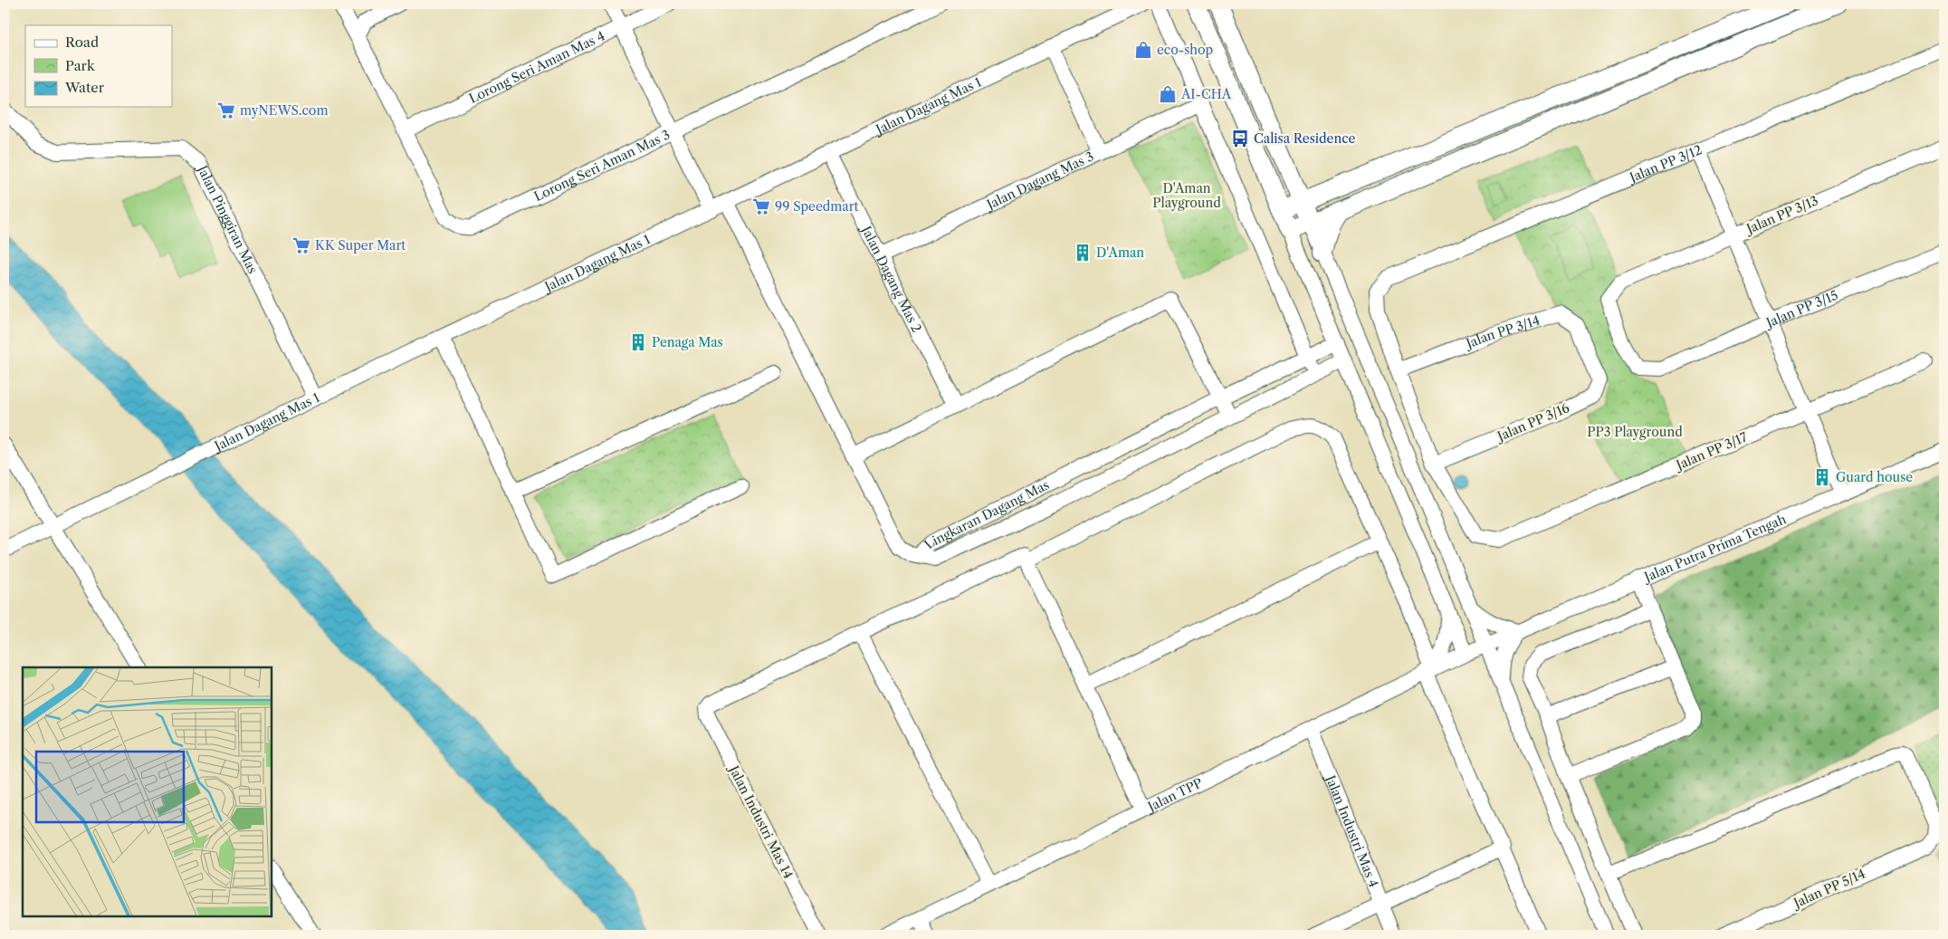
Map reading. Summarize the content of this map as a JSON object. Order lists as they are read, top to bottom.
{
  "streets": {
    "street": [
      "Lorong Seri Aman Mas 4",
      "Jalan Dagang Mas 1",
      "Jalan PP 3/12",
      "Lorong Seri Aman Mas 3",
      "Jalan Dagang Mas 3",
      "Jalan PP 3/13",
      "Jalan Pinggiran Mas",
      "Jalan Dagang Mas 2",
      "Jalan PP 3/15",
      "Jalan PP 3/14",
      "Jalan PP 3/16",
      "Jalan PP 3/17",
      "Lingkaran Dagang Mas",
      "Jalan Putra Prima Tengah",
      "Jalan TPP",
      "Jalan Industri Mas 14",
      "Jalan Industri Mas 4",
      "Jalan PP 5/14"
    ]
  },
  "crossings": [
    ["Lorong Seri Aman Mas 4", "Lorong Seri Aman Mas 3"],
    ["Jalan Dagang Mas 1", "Jalan Pinggiran Mas"],
    ["Jalan Dagang Mas 1", "Jalan Dagang Mas 2"],
    ["Jalan PP 3/12", "Jalan PP 3/14"],
    ["Jalan Dagang Mas 3", "Jalan Dagang Mas 2"],
    ["Jalan PP 3/13", "Jalan PP 3/15"],
    ["Jalan PP 3/14", "Jalan PP 3/16"],
    ["Jalan PP 3/16", "Jalan PP 3/17"],
    ["Jalan Putra Prima Tengah", "Jalan TPP"],
    ["Jalan TPP", "Jalan Industri Mas 4"]
  ],
  "parks": ["D'Aman Playground", "PP3 Playground"],
  "places": {
    "shop": ["eco-shop", "AI-CHA"],
    "supermarket": ["myNEWS.com", "99 Speedmart", "KK Super Mart"],
    "bus stop": ["Calisa Residence"],
    "building": ["D'Aman", "Penaga Mas", "Guard house"]
  },
  "legend": ["Road", "Park", "Water"]
}
